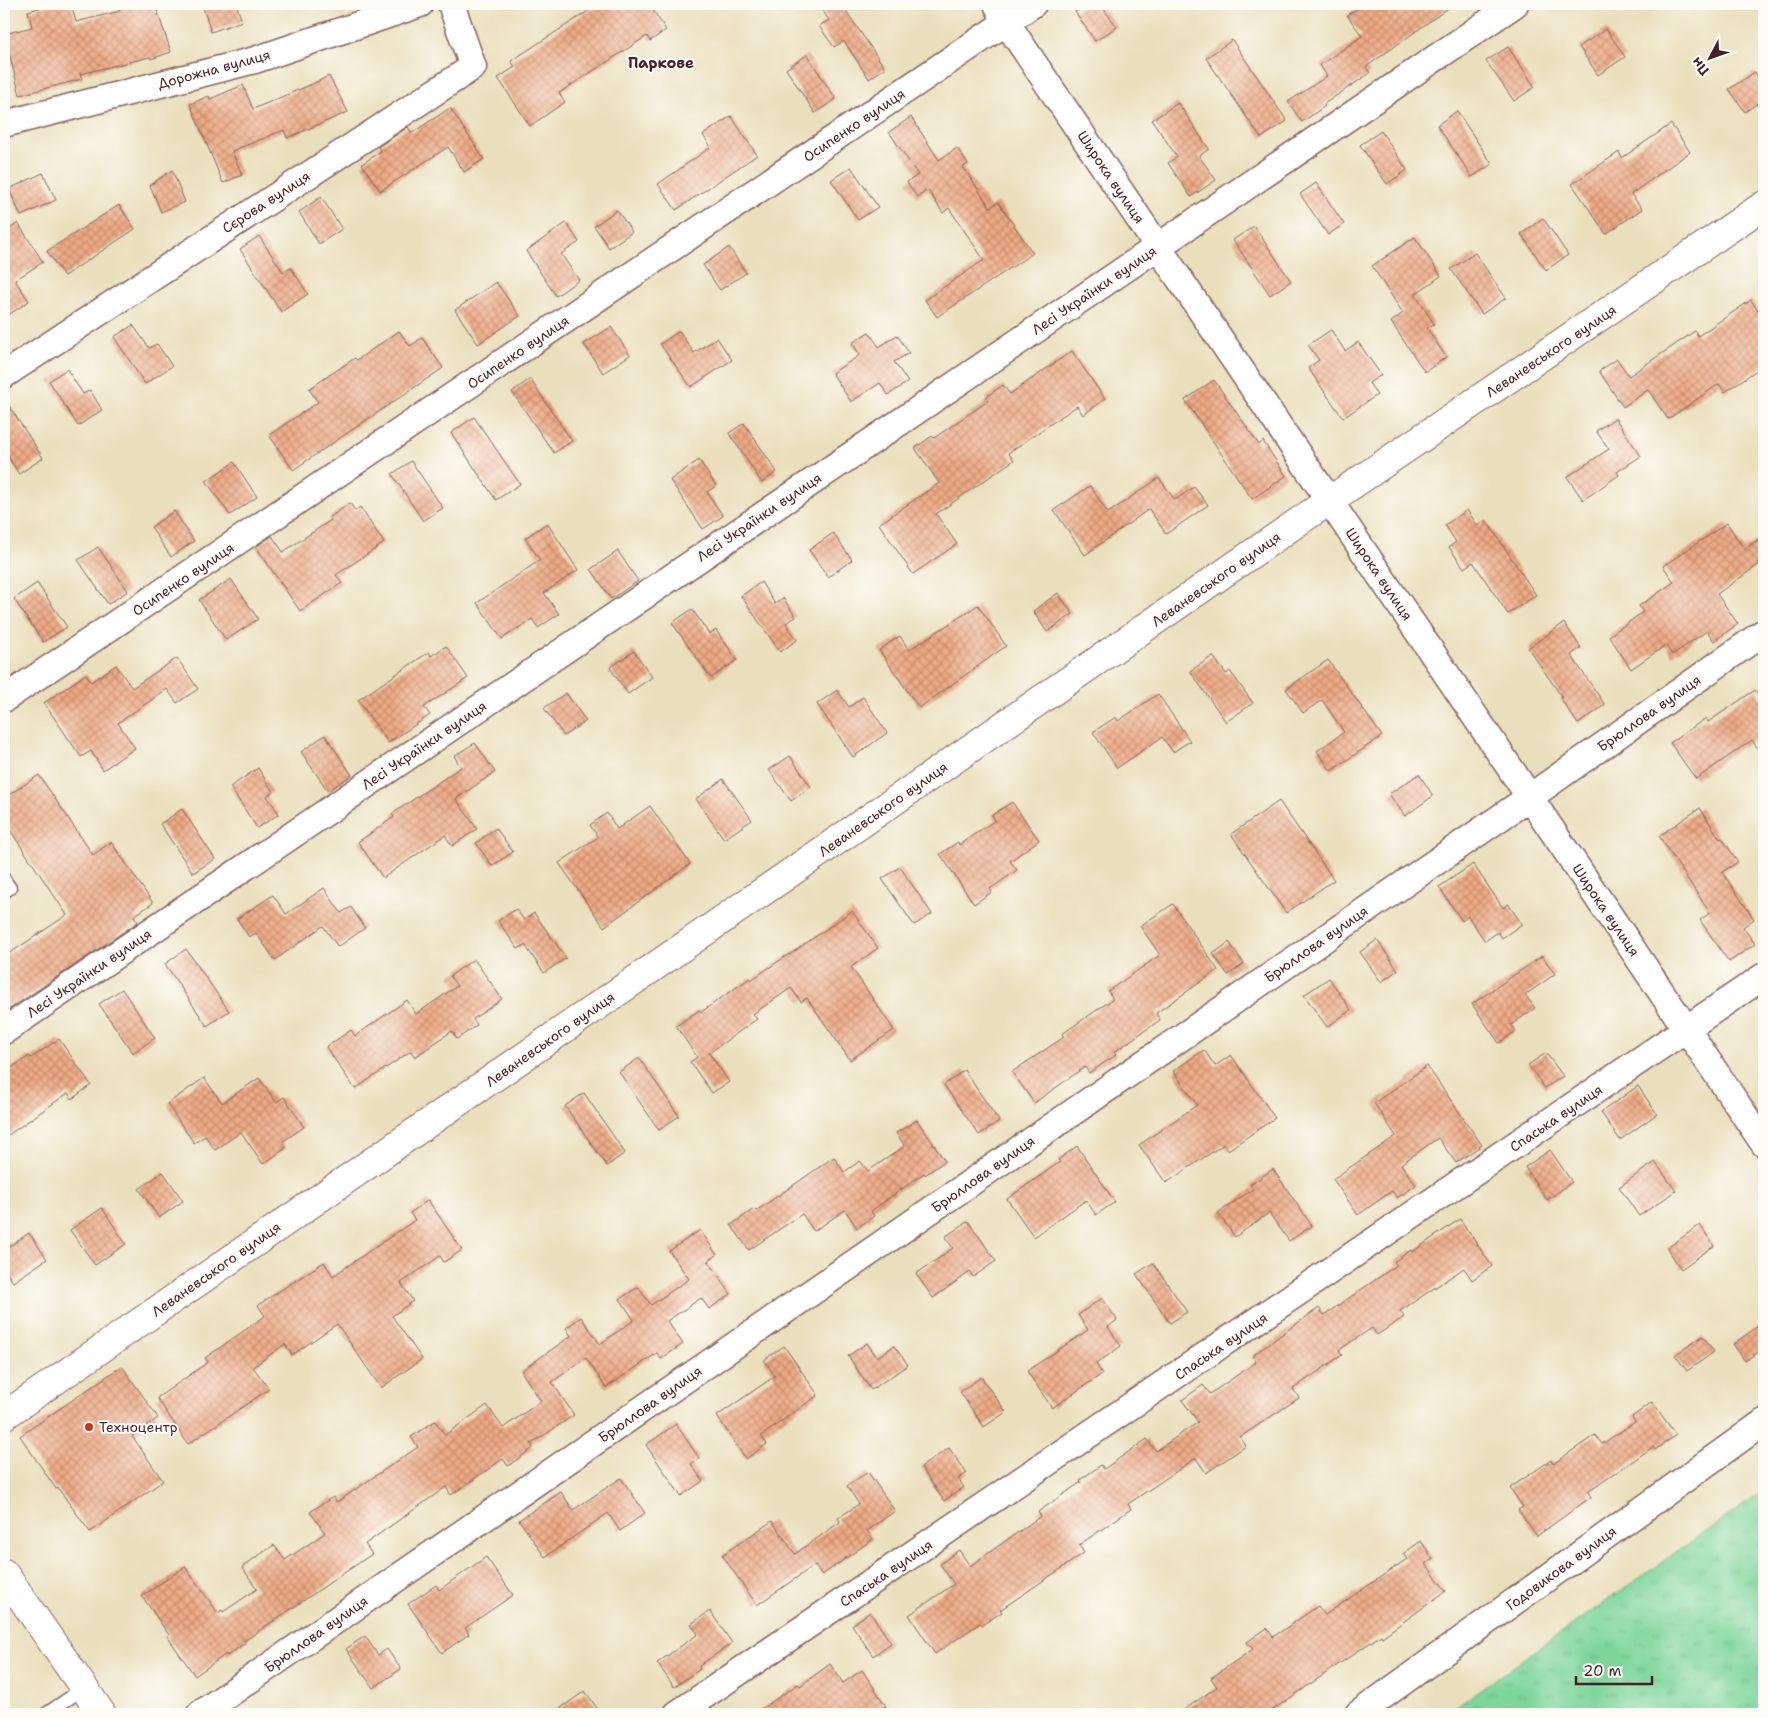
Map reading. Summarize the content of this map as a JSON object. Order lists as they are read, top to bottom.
{
  "streets": {
    "street": [
      "Дорожна вулиця",
      "Осипенко вулиця",
      "Широка вулиця",
      "Сєрова вулиця",
      "Лесі Українки вулиця",
      "Леваневського вулиця",
      "Брюллова вулиця",
      "Спаська вулиця",
      "Годовикова вулиця"
    ]
  },
  "crossings": [
    ["Осипенко вулиця", "Широка вулиця"],
    ["Широка вулиця", "Лесі Українки вулиця"],
    ["Широка вулиця", "Леваневського вулиця"],
    ["Широка вулиця", "Брюллова вулиця"],
    ["Широка вулиця", "Спаська вулиця"]
  ],
  "districts": ["Паркове"],
  "places": ["Техноцентр"],
  "scale_bar": "20 m",
  "north": "bottom left"
}
